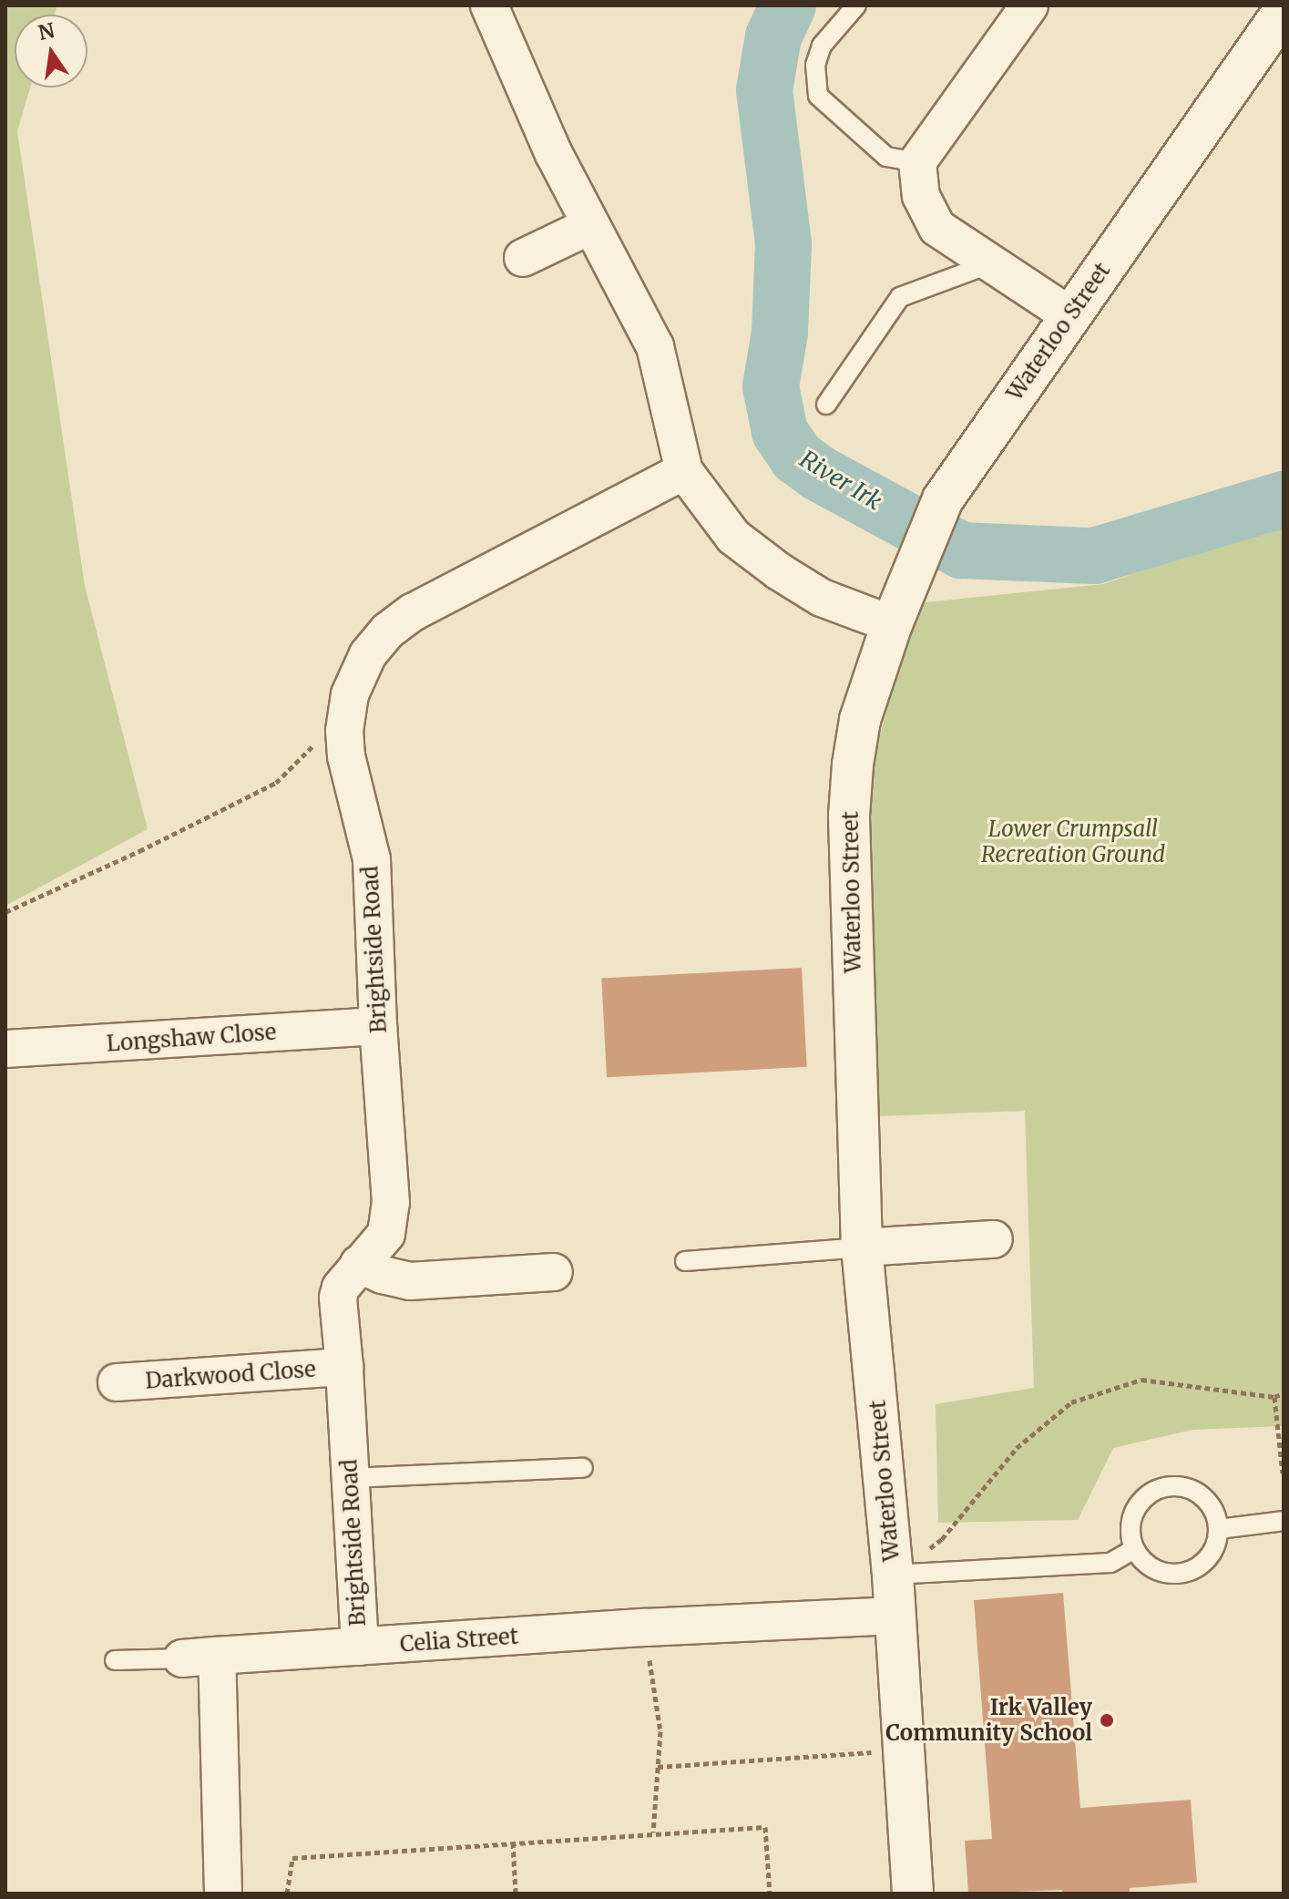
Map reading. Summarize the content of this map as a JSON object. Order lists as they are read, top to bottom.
{
  "streets": {
    "street": [
      "Waterloo Street",
      "Brightside Road",
      "Longshaw Close",
      "Darkwood Close",
      "Celia Street"
    ]
  },
  "crossings": [
    ["Waterloo Street", "Celia Street"],
    ["Brightside Road", "Longshaw Close"],
    ["Brightside Road", "Darkwood Close"],
    ["Brightside Road", "Celia Street"]
  ],
  "water": ["River Irk"],
  "parks": ["Lower Crumpsall Recreation Ground"],
  "places": ["Irk Valley Community School"],
  "north": "top"
}
